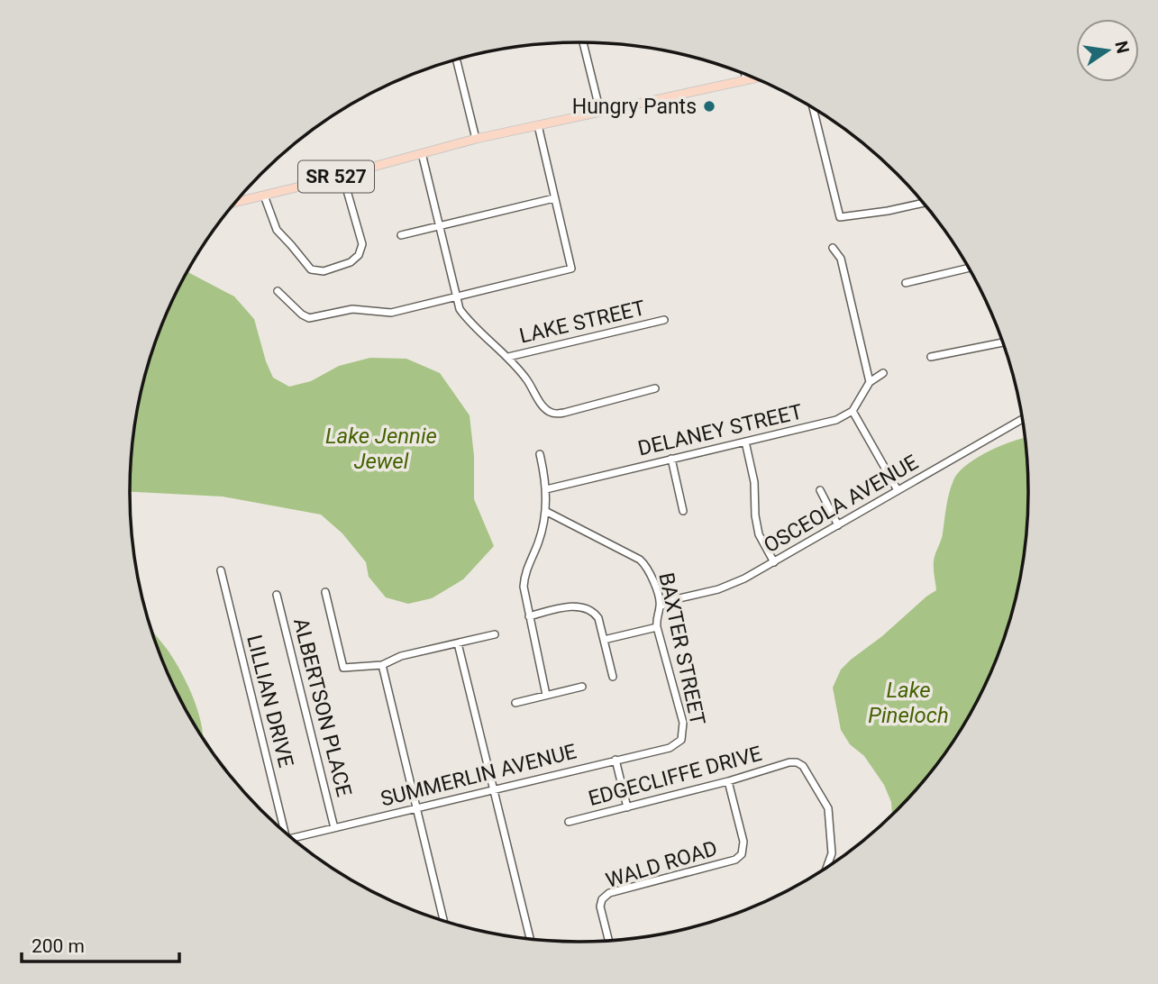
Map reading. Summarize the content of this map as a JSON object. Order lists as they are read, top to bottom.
{
  "streets": {
    "main road": ["SR 527"],
    "street": [
      "LAKE STREET",
      "DELANEY STREET",
      "OSCEOLA AVENUE",
      "BAXTER STREET",
      "LILLIAN DRIVE",
      "ALBERTSON PLACE",
      "SUMMERLIN AVENUE",
      "EDGECLIFFE DRIVE",
      "WALD ROAD"
    ]
  },
  "crossings": [
    ["OSCEOLA AVENUE", "BAXTER STREET"],
    ["BAXTER STREET", "SUMMERLIN AVENUE"],
    ["ALBERTSON PLACE", "SUMMERLIN AVENUE"],
    ["EDGECLIFFE DRIVE", "WALD ROAD"]
  ],
  "water": ["Lake Jennie Jewel", "Lake Pineloch"],
  "places": ["Hungry Pants"],
  "scale_bar": "200 m",
  "north": "right"
}
